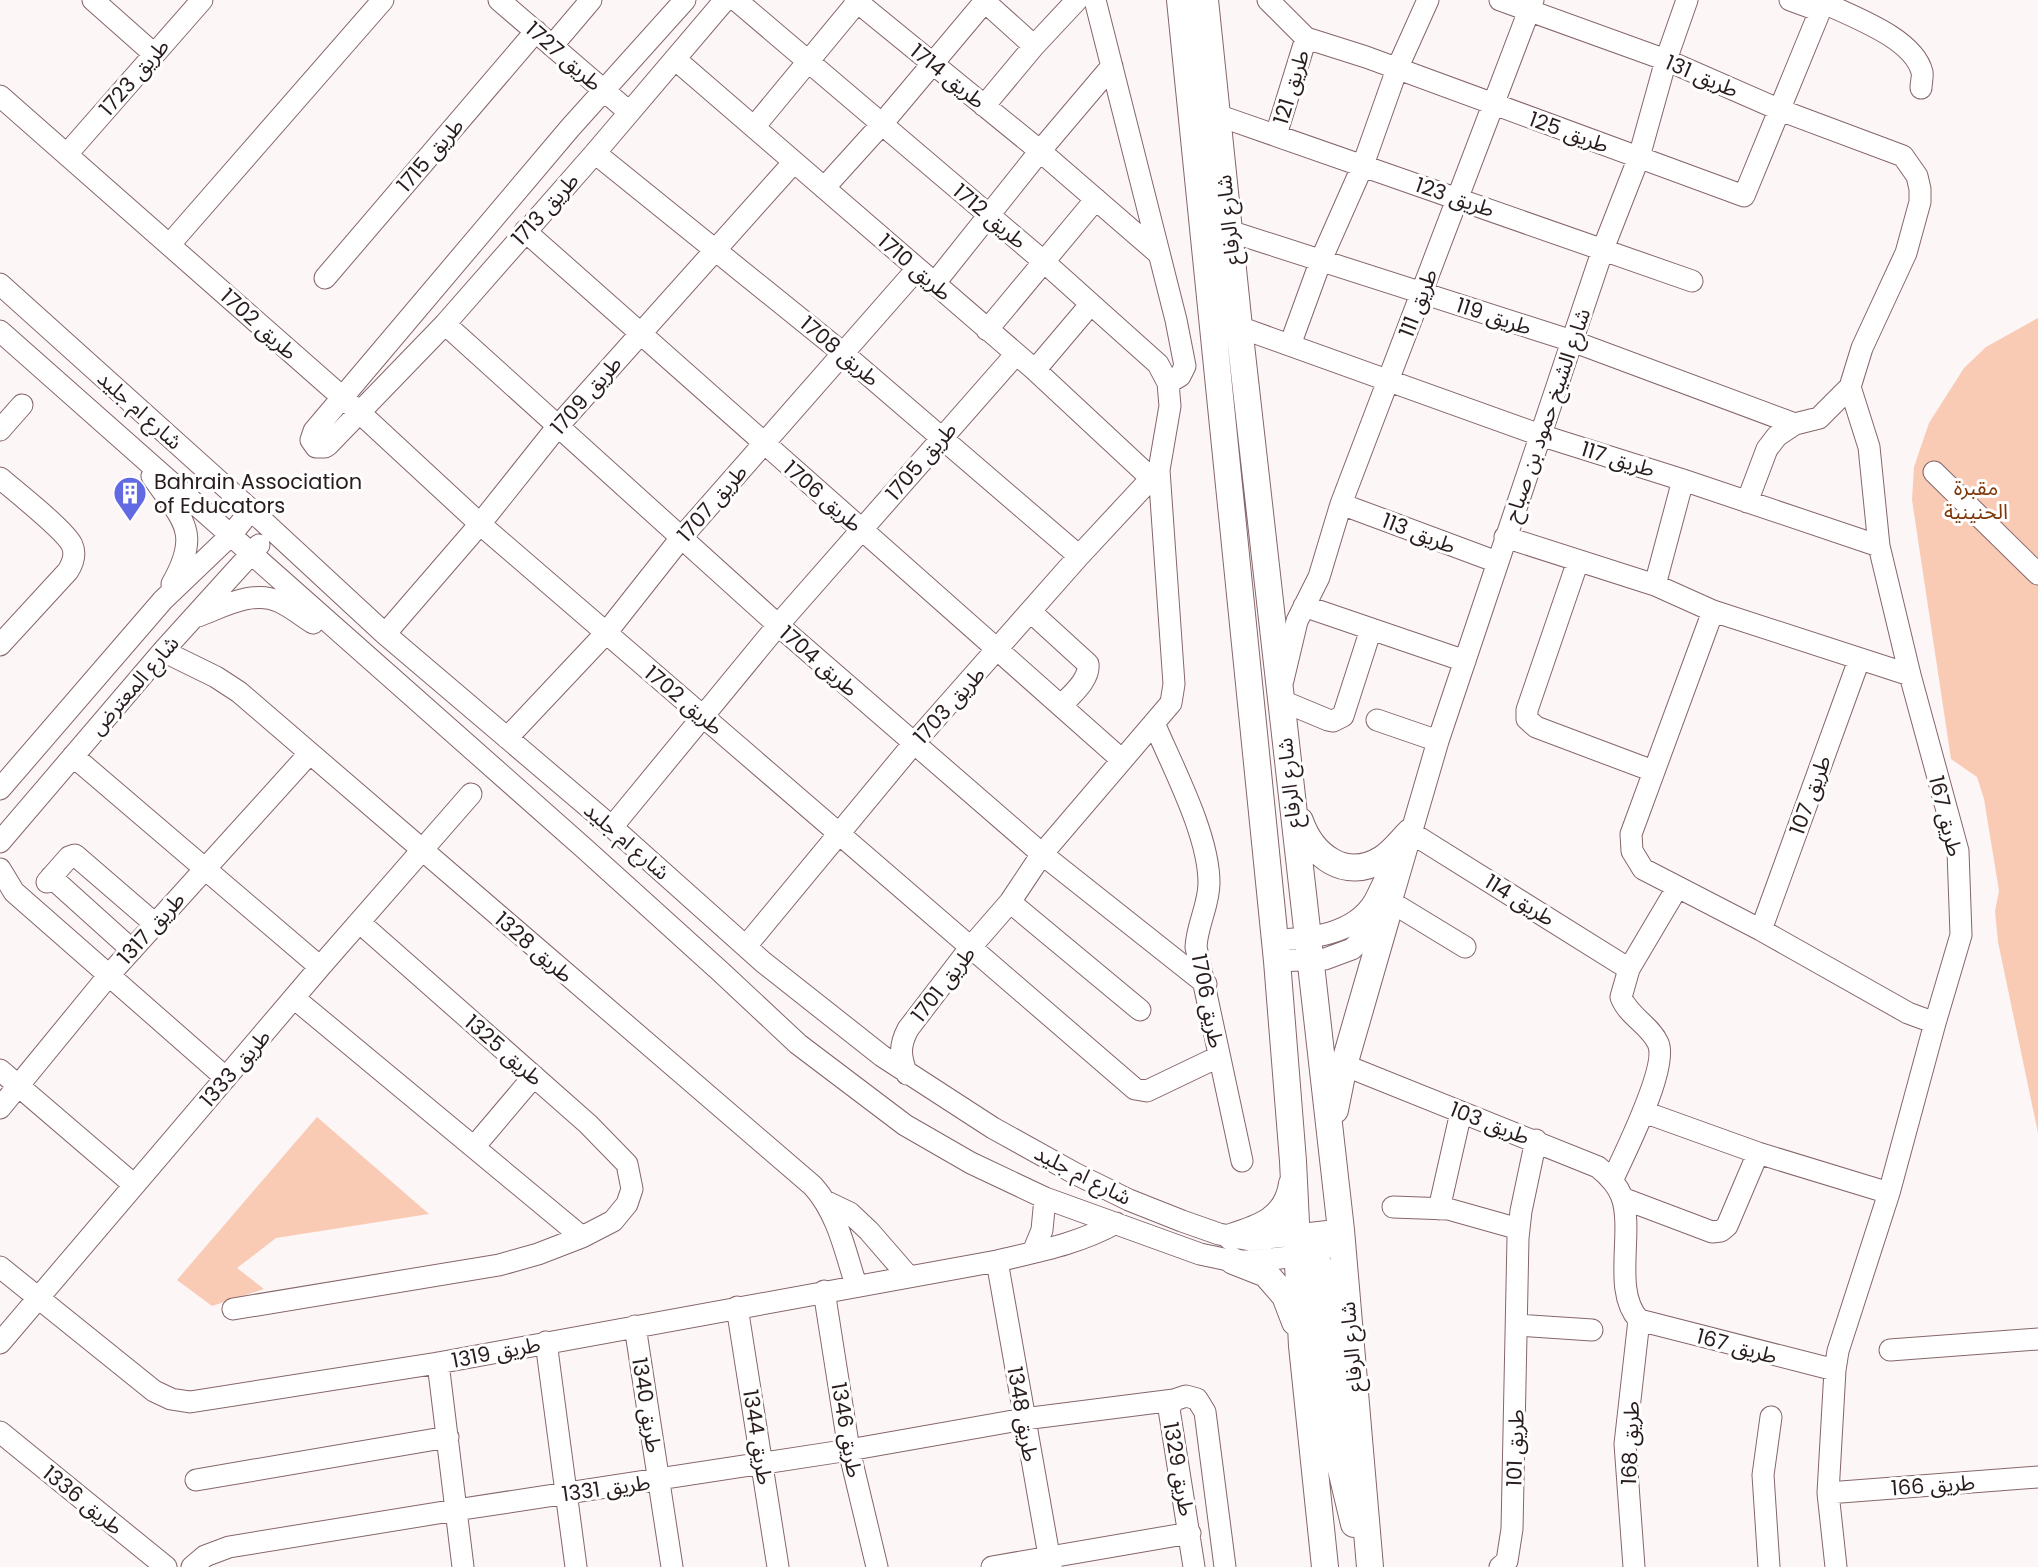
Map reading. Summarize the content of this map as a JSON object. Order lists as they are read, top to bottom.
{
  "streets": {
    "main road": ["شارع الرفاع"],
    "street": [
      "طريق 1727",
      "طريق 1714",
      "طريق 131",
      "طريق 1723",
      "طريق 121",
      "طريق 125",
      "طريق 1715",
      "طريق 123",
      "طريق 1713",
      "طريق 1712",
      "طريق 1710",
      "طريق 111",
      "طريق 119",
      "طريق 1702",
      "طريق 1708",
      "طريق 1709",
      "شارع ام جليد",
      "شارع الشيخ حمود بن صباح",
      "طريق 117",
      "طريق 1705",
      "طريق 1706",
      "طريق 1707",
      "طريق 113",
      "طريق 1704",
      "شارع المعترض",
      "طريق 1703",
      "طريق 107",
      "طريق 167",
      "طريق 114",
      "طريق 1317",
      "طريق 1328",
      "طريق 1701",
      "طريق 1325",
      "طريق 1333",
      "طريق 103",
      "طريق 1319",
      "طريق 1340",
      "طريق 1348",
      "طريق 1346",
      "طريق 1344",
      "طريق 168",
      "طريق 101",
      "طريق 1329",
      "طريق 166",
      "طريق 1331",
      "طريق 1336"
    ]
  },
  "crossings": [
    ["طريق 1727", "طريق 1715"],
    ["طريق 1727", "طريق 1713"],
    ["طريق 131", "طريق 125"],
    ["طريق 131", "طريق 111"],
    ["طريق 131", "شارع الشيخ حمود بن صباح"],
    ["طريق 131", "طريق 167"],
    ["طريق 1723", "طريق 1702"],
    ["طريق 121", "طريق 125"],
    ["طريق 121", "طريق 123"],
    ["طريق 125", "طريق 111"],
    ["طريق 125", "شارع الشيخ حمود بن صباح"],
    ["طريق 123", "شارع الرفاع"],
    ["طريق 123", "طريق 111"],
    ["طريق 123", "شارع الشيخ حمود بن صباح"],
    ["طريق 1713", "طريق 1710"],
    ["طريق 1713", "طريق 1702"],
    ["طريق 1713", "طريق 1708"],
    ["طريق 1713", "طريق 1706"],
    ["طريق 1713", "طريق 1704"],
    ["شارع الرفاع", "طريق 111"],
    ["شارع الرفاع", "طريق 119"],
    ["شارع الرفاع", "شارع ام جليد"],
    ["شارع الرفاع", "شارع الشيخ حمود بن صباح"],
    ["شارع الرفاع", "طريق 117"],
    ["طريق 1710", "طريق 1709"],
    ["طريق 1710", "طريق 1705"],
    ["طريق 1710", "طريق 1707"],
    ["طريق 1710", "طريق 1703"],
    ["طريق 1710", "طريق 1701"],
    ["طريق 111", "طريق 119"],
    ["طريق 111", "طريق 117"],
    ["طريق 111", "طريق 113"],
    ["طريق 119", "شارع الشيخ حمود بن صباح"],
    ["طريق 1702", "طريق 1709"],
    ["طريق 1702", "طريق 1705"],
    ["طريق 1702", "طريق 1706"],
    ["طريق 1702", "طريق 1707"],
    ["طريق 1702", "طريق 1703"],
    ["طريق 1702", "طريق 1701"],
    ["طريق 1708", "طريق 1709"],
    ["طريق 1708", "طريق 1705"],
    ["طريق 1708", "طريق 1707"],
    ["طريق 1708", "طريق 1703"],
    ["طريق 1709", "شارع ام جليد"],
    ["طريق 1709", "طريق 1706"],
    ["طريق 1709", "طريق 1704"],
    ["شارع ام جليد", "طريق 1705"],
    ["شارع ام جليد", "طريق 1707"],
    ["شارع ام جليد", "شارع المعترض"],
    ["شارع ام جليد", "طريق 1703"],
    ["شارع ام جليد", "طريق 1701"],
    ["شارع ام جليد", "طريق 1319"],
    ["شارع الشيخ حمود بن صباح", "طريق 117"],
    ["شارع الشيخ حمود بن صباح", "طريق 113"],
    ["شارع الشيخ حمود بن صباح", "طريق 114"],
    ["طريق 117", "طريق 167"],
    ["طريق 1705", "طريق 1706"],
    ["طريق 1705", "طريق 1704"],
    ["طريق 1706", "طريق 1707"],
    ["طريق 1706", "طريق 1704"],
    ["طريق 1706", "طريق 1703"],
    ["طريق 1706", "طريق 1701"],
    ["طريق 1707", "طريق 1704"],
    ["طريق 1704", "طريق 1703"],
    ["طريق 1704", "طريق 1701"],
    ["شارع المعترض", "طريق 1328"],
    ["طريق 1703", "طريق 1701"],
    ["طريق 167", "طريق 168"],
    ["طريق 167", "طريق 166"],
    ["طريق 1317", "طريق 1328"],
    ["طريق 1328", "طريق 1333"],
    ["طريق 1328", "طريق 1319"],
    ["طريق 1325", "طريق 1333"],
    ["طريق 1333", "طريق 1319"],
    ["طريق 103", "طريق 101"],
    ["طريق 1319", "طريق 1340"],
    ["طريق 1319", "طريق 1348"],
    ["طريق 1319", "طريق 1346"],
    ["طريق 1319", "طريق 1344"],
    ["طريق 1340", "طريق 1331"],
    ["طريق 1348", "طريق 1331"],
    ["طريق 1346", "طريق 1331"],
    ["طريق 1344", "طريق 1331"],
    ["طريق 1329", "طريق 1331"]
  ],
  "parks": ["مقبرة الحنينية"],
  "places": {
    "building": ["Bahrain Association of Educators"]
  }
}
